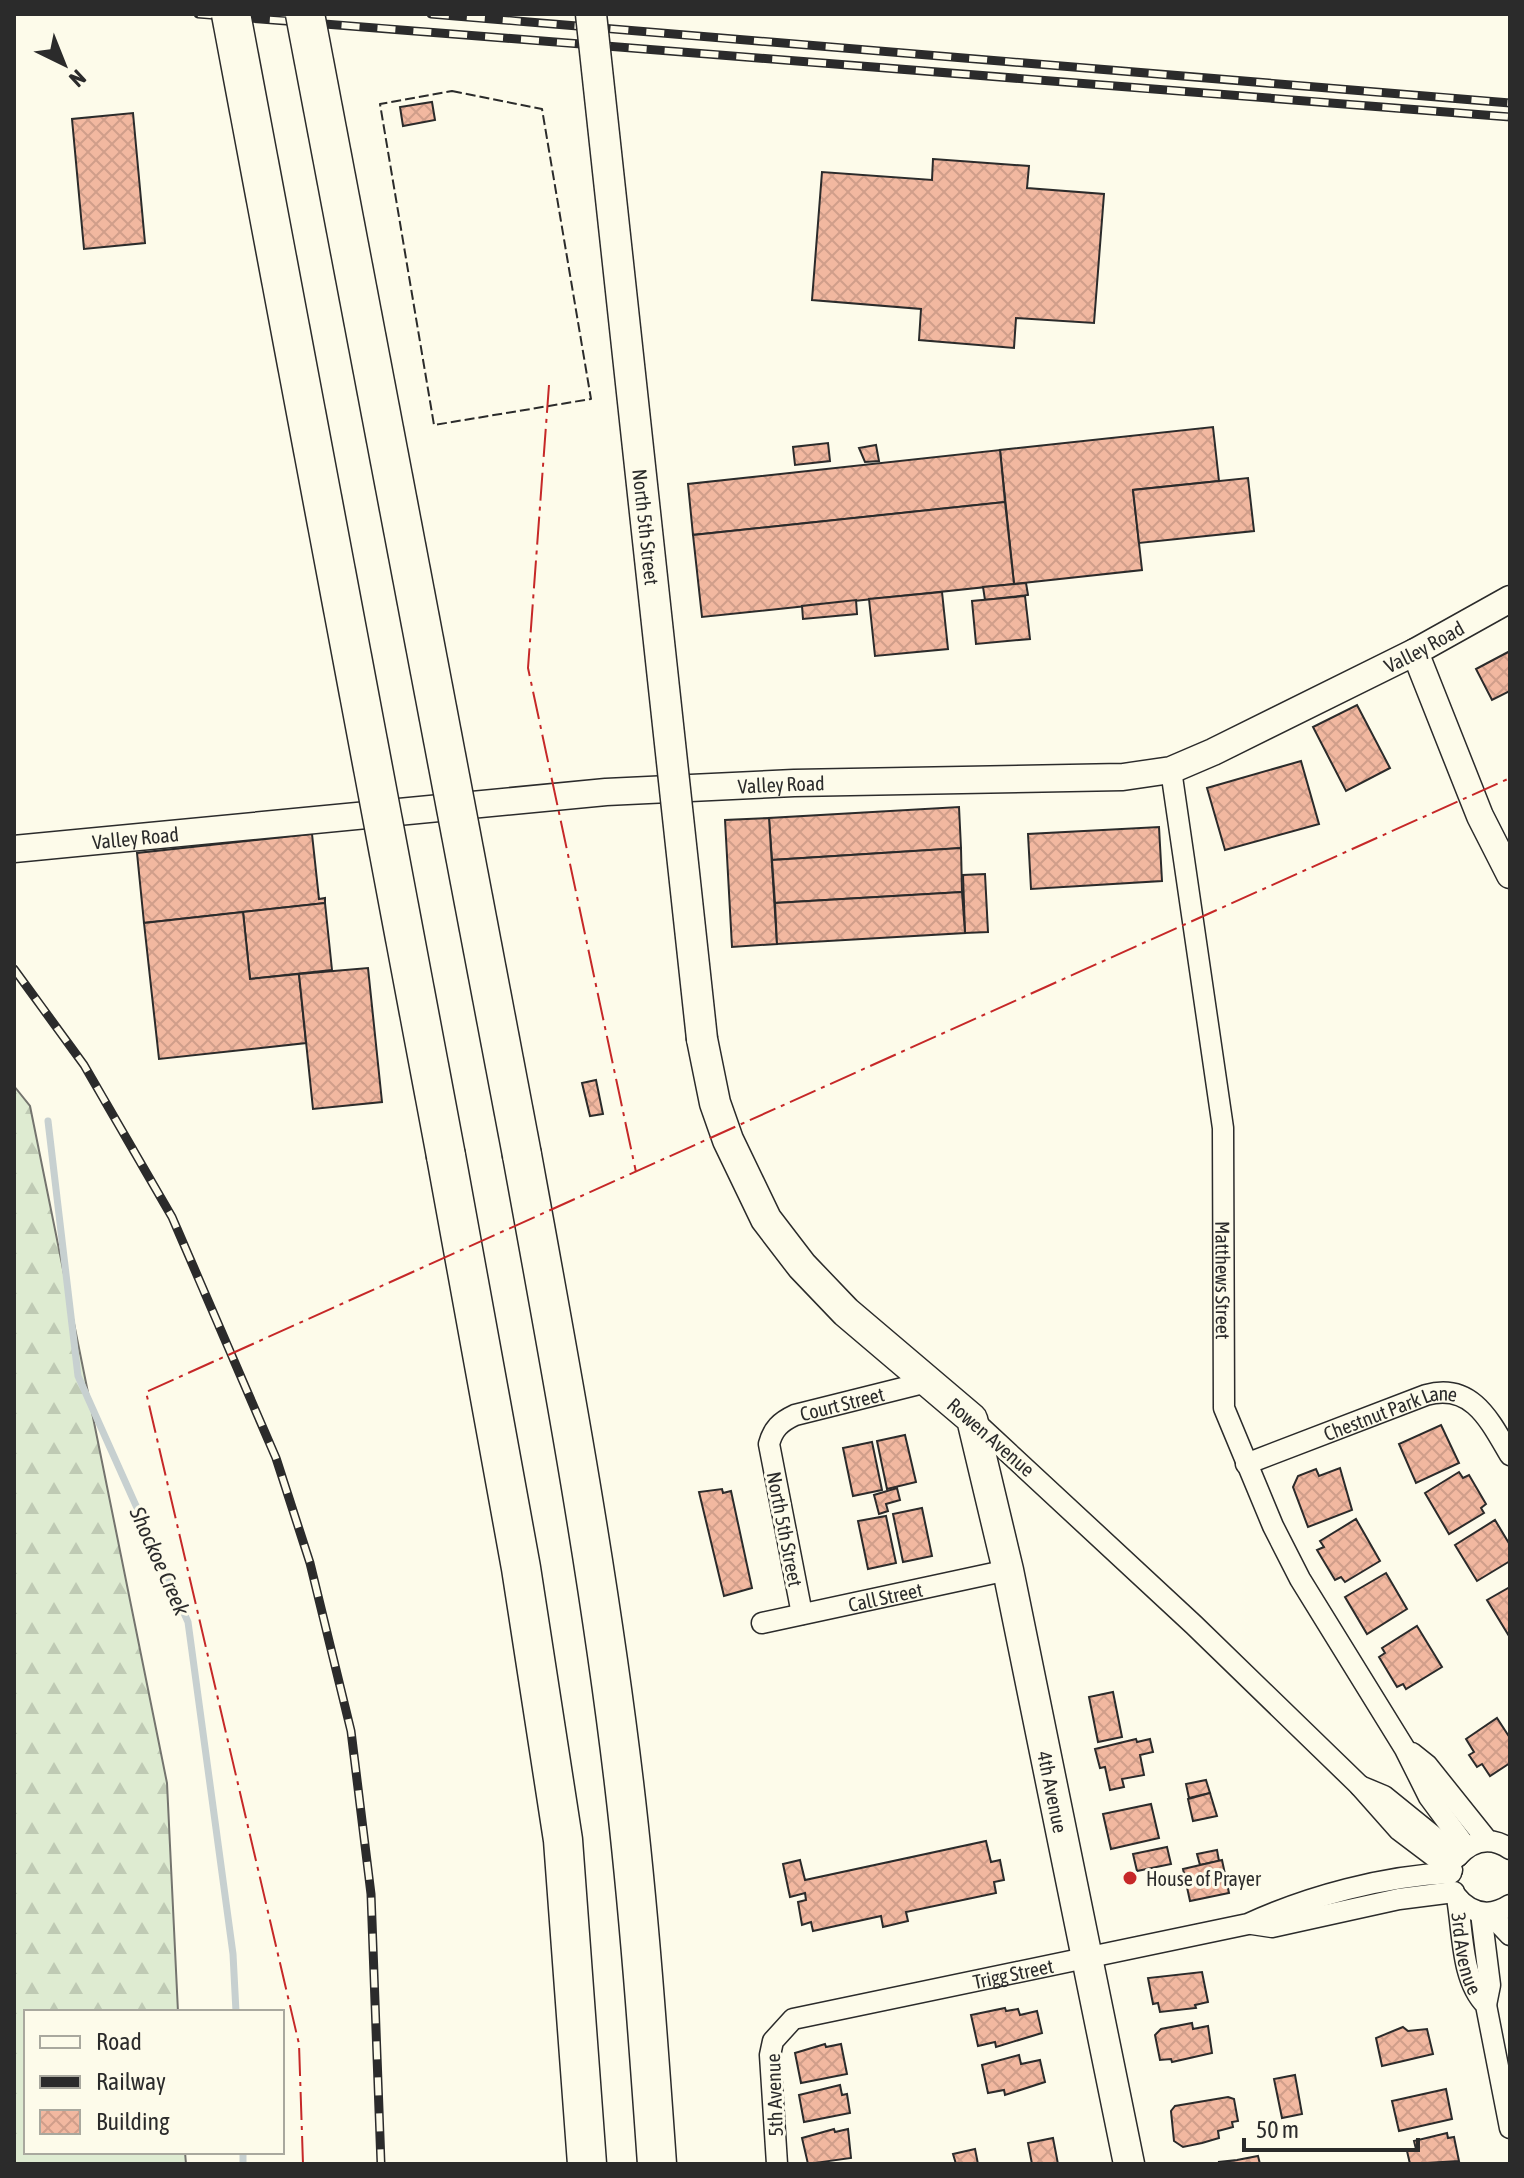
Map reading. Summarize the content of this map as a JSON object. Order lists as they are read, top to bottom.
{
  "streets": {
    "main road": ["North 5th Street", "Rowen Avenue", "4th Avenue"],
    "street": [
      "Valley Road",
      "Matthews Street",
      "Court Street",
      "Chestnut Park Lane",
      "Call Street",
      "3rd Avenue",
      "Trigg Street",
      "5th Avenue"
    ]
  },
  "crossings": [
    ["North 5th Street", "Court Street"],
    ["North 5th Street", "Rowen Avenue"],
    ["North 5th Street", "Call Street"],
    ["Valley Road", "Matthews Street"],
    ["Matthews Street", "Chestnut Park Lane"],
    ["Matthews Street", "Rowen Avenue"],
    ["Matthews Street", "3rd Avenue"],
    ["Matthews Street", "Trigg Street"],
    ["Court Street", "Rowen Avenue"],
    ["Rowen Avenue", "4th Avenue"],
    ["Rowen Avenue", "3rd Avenue"],
    ["Rowen Avenue", "Trigg Street"],
    ["Call Street", "4th Avenue"],
    ["4th Avenue", "Trigg Street"],
    ["3rd Avenue", "Trigg Street"],
    ["Trigg Street", "5th Avenue"]
  ],
  "water": ["Shockoe Creek"],
  "places": ["House of Prayer"],
  "legend": ["Road", "Railway", "Building"],
  "scale_bar": "50 m",
  "north": "bottom right"
}
